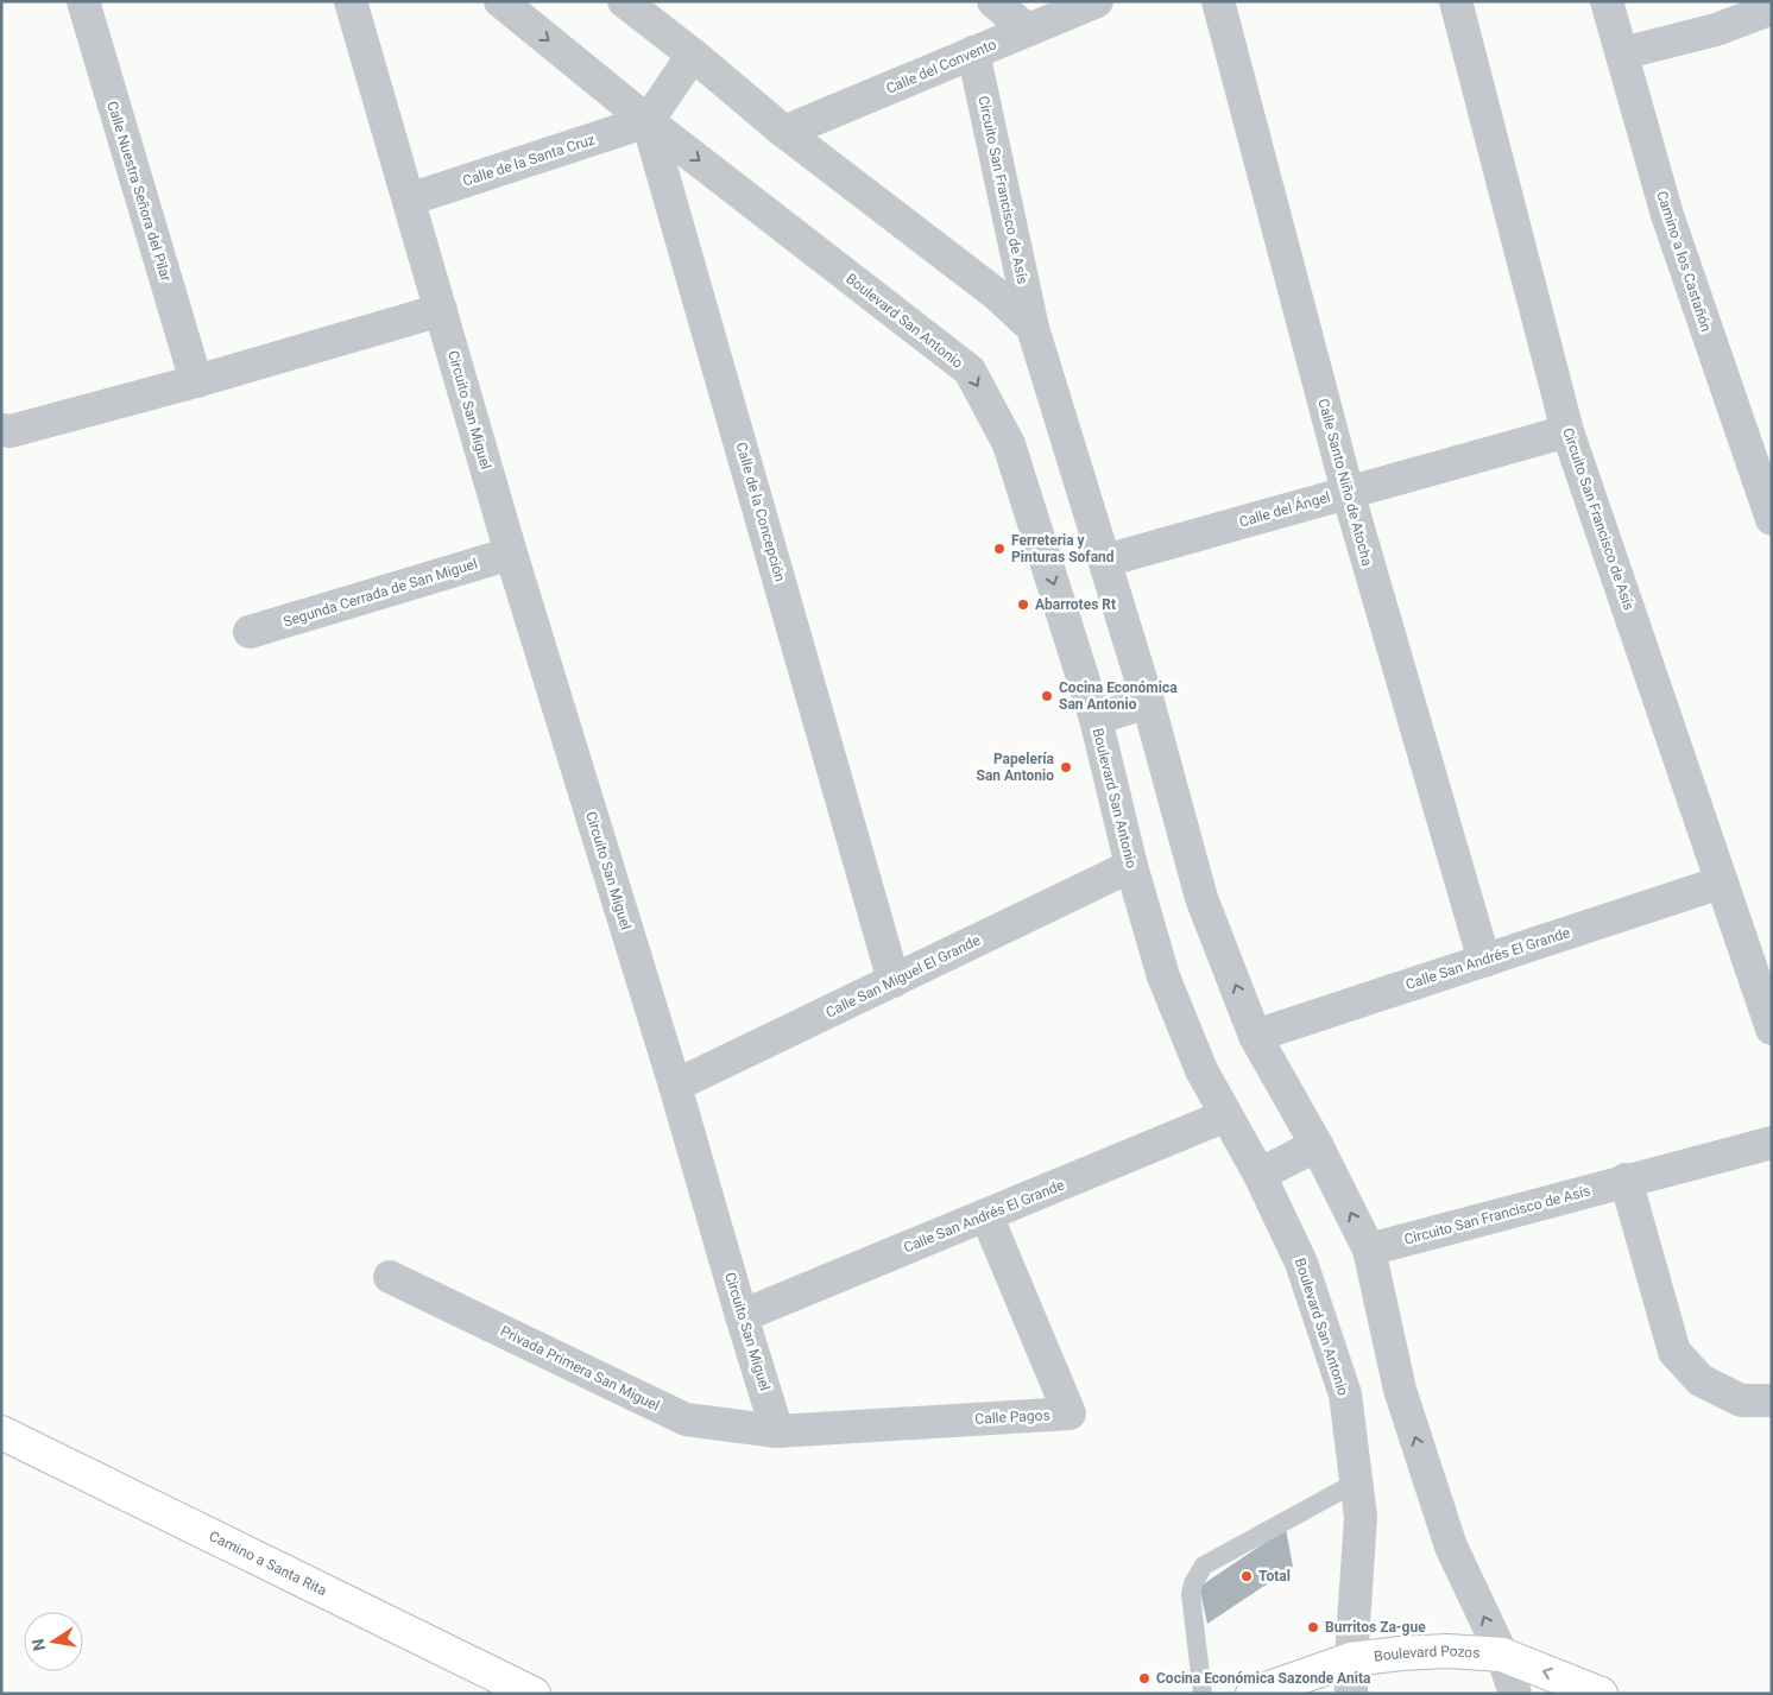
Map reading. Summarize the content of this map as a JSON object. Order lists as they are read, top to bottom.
{
  "streets": {
    "main road": ["Camino a Santa Rita", "Boulevard Pozos"],
    "street": [
      "Calle del Convento",
      "Calle de la Santa Cruz",
      "Circuito San Francisco de Asís",
      "Calle Nuestra Señora del Pilar",
      "Camino a los Castañón",
      "Boulevard San Antonio",
      "Circuito San Miguel",
      "Calle Santo Niño de Atocha",
      "Calle del Ángel",
      "Calle de la Concepción",
      "Segunda Cerrada de San Miguel",
      "Calle San Andrés El Grande",
      "Calle San Miguel El Grande",
      "Privada Primera San Miguel",
      "Calle Pagos"
    ]
  },
  "crossings": [
    ["Calle del Convento", "Circuito San Francisco de Asís"],
    ["Calle de la Santa Cruz", "Boulevard San Antonio"],
    ["Calle de la Santa Cruz", "Circuito San Miguel"],
    ["Calle de la Santa Cruz", "Calle de la Concepción"],
    ["Circuito San Francisco de Asís", "Calle del Ángel"],
    ["Circuito San Francisco de Asís", "Calle San Andrés El Grande"],
    ["Boulevard San Antonio", "Calle de la Concepción"],
    ["Boulevard San Antonio", "Calle San Andrés El Grande"],
    ["Boulevard San Antonio", "Calle San Miguel El Grande"],
    ["Boulevard San Antonio", "Boulevard Pozos"],
    ["Circuito San Miguel", "Segunda Cerrada de San Miguel"],
    ["Circuito San Miguel", "Calle San Andrés El Grande"],
    ["Circuito San Miguel", "Calle San Miguel El Grande"],
    ["Circuito San Miguel", "Privada Primera San Miguel"],
    ["Circuito San Miguel", "Calle Pagos"],
    ["Calle Santo Niño de Atocha", "Calle del Ángel"],
    ["Calle Santo Niño de Atocha", "Calle San Andrés El Grande"],
    ["Calle de la Concepción", "Calle San Miguel El Grande"],
    ["Calle San Andrés El Grande", "Calle Pagos"],
    ["Privada Primera San Miguel", "Calle Pagos"]
  ],
  "places": [
    "Ferreteria y Pinturas Sofand",
    "Abarrotes Rt",
    "Cocina Económica San Antonio",
    "Papelería San Antonio",
    "Total",
    "Burritos Za-gue",
    "Cocina Económica Sazonde Anita"
  ],
  "north": "left"
}
